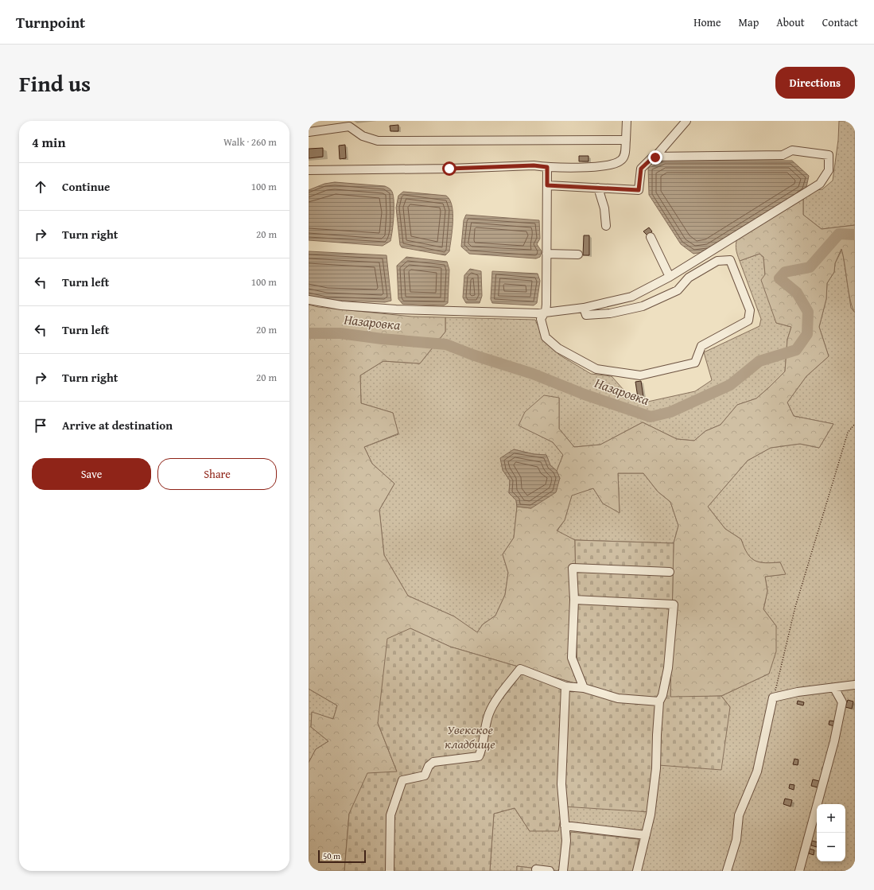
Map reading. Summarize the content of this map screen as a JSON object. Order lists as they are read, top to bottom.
{
  "water": ["Назаровка"],
  "parks": ["Увекское кладбище"],
  "scale_bar": "50 m",
  "page": {
    "header": "Turnpoint",
    "nav": [
      "Home",
      "Map",
      "About",
      "Contact"
    ],
    "title": "Find us",
    "buttons": [
      "Directions",
      ["Save", "Share"]
    ],
    "heading": ["4 min", "Walk · 260 m"],
    "list": [
      ["Continue", "100 m"],
      ["Turn right", "20 m"],
      ["Turn left", "100 m"],
      ["Turn left", "20 m"],
      ["Turn right", "20 m"],
      "Arrive at destination"
    ],
    "map_buttons": ["+", "−"],
    "scale": "50 m"
  }
}
